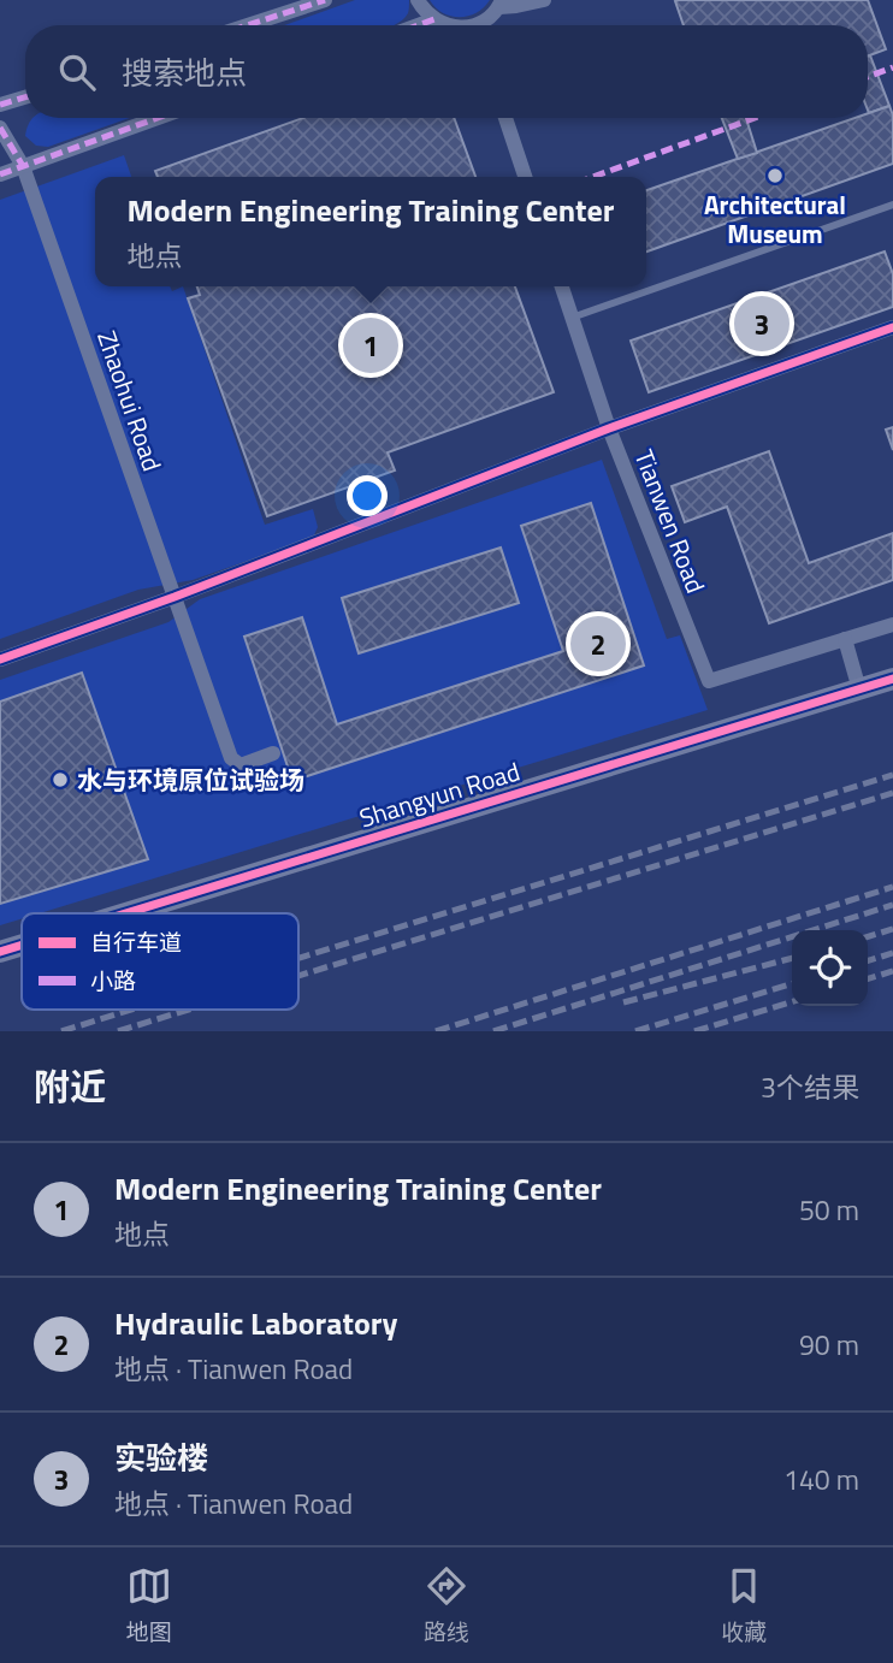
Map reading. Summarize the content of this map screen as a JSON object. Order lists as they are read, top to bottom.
{
  "streets": {
    "street": ["Zhaohui Road", "Tianwen Road", "Shangyun Road"]
  },
  "places": ["Architectural Museum", "水与环境原位试验场"],
  "legend": ["自行车道", "小路"],
  "page": {
    "search": "搜索地点",
    "popup": ["Modern Engineering Training Center", "地点"],
    "pins": ["3", "1", "2"],
    "heading": ["附近", "3个结果"],
    "list": [
      {
        "mark": "1",
        "name": "Modern Engineering Training Center",
        "note": "地点",
        "value": "50 m"
      },
      {
        "mark": "2",
        "name": "Hydraulic Laboratory",
        "note": "地点 · Tianwen Road",
        "value": "90 m"
      },
      {
        "mark": "3",
        "name": "实验楼",
        "note": "地点 · Tianwen Road",
        "value": "140 m"
      }
    ],
    "nav": ["地图", "路线", "收藏"]
  }
}
